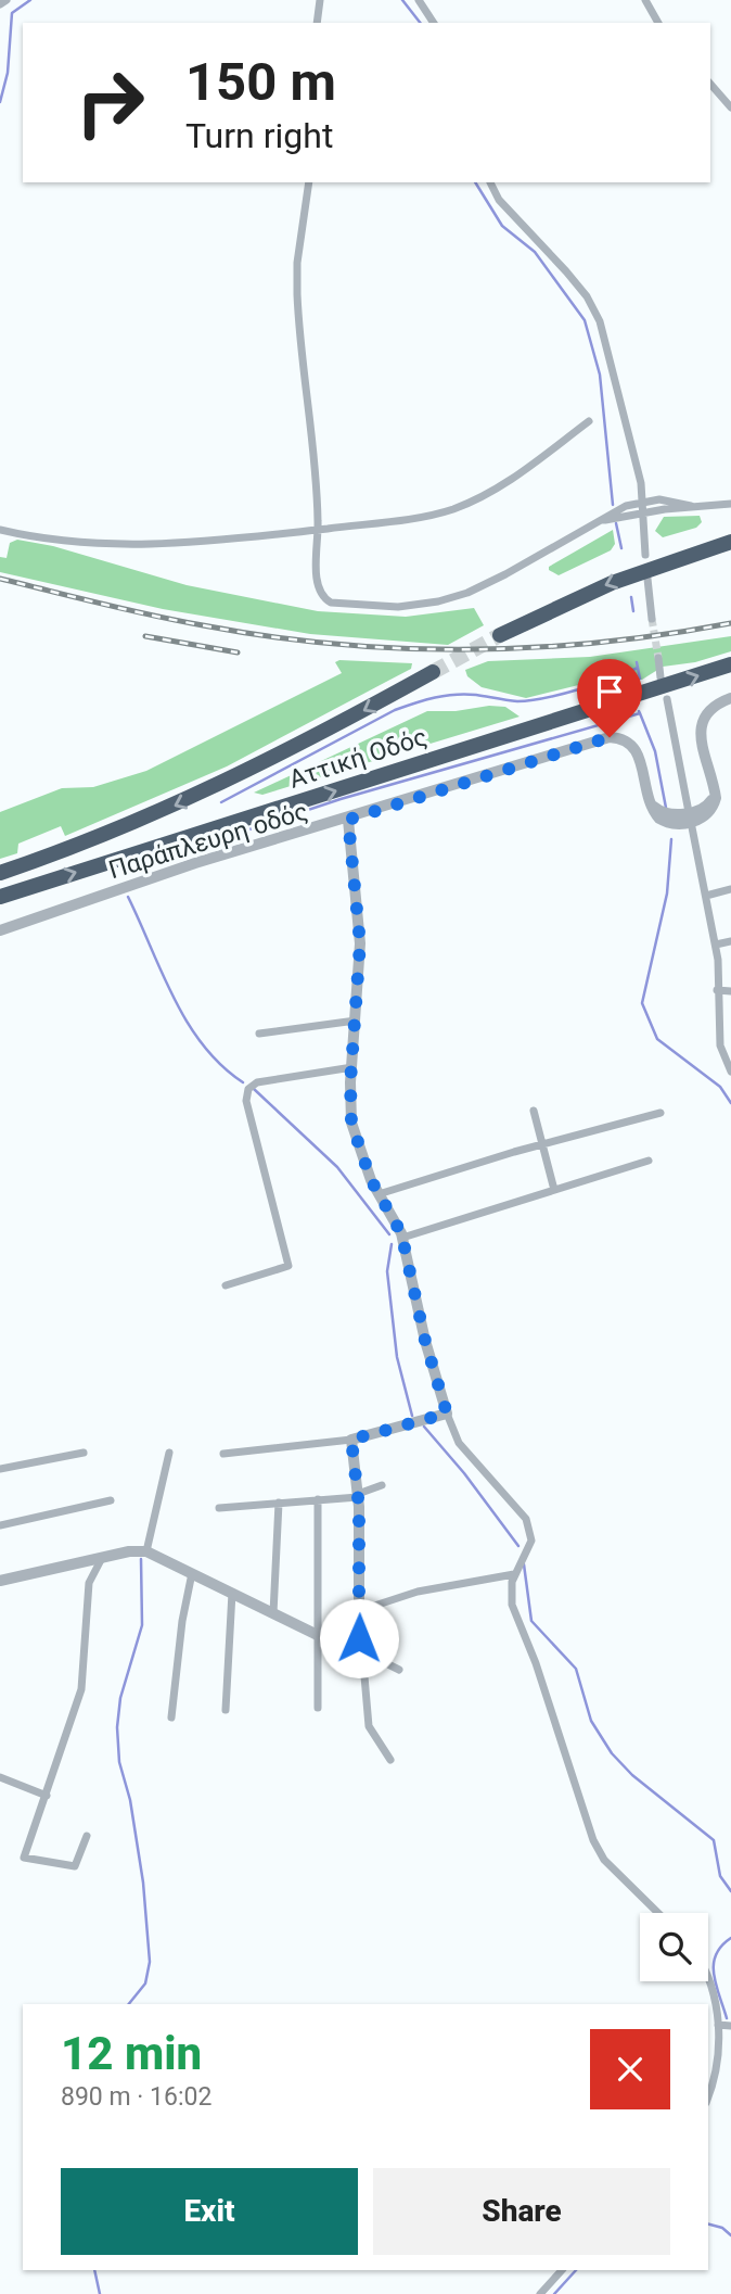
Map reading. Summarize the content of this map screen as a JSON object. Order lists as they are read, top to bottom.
{
  "streets": {
    "highway": ["Αττική Οδός"],
    "street": ["Παράπλευρη οδός"]
  },
  "page": {
    "turn": ["150 m", "Turn right"],
    "heading": ["12 min", "890 m · 16:02"],
    "buttons": ["Exit", "Share"]
  }
}
